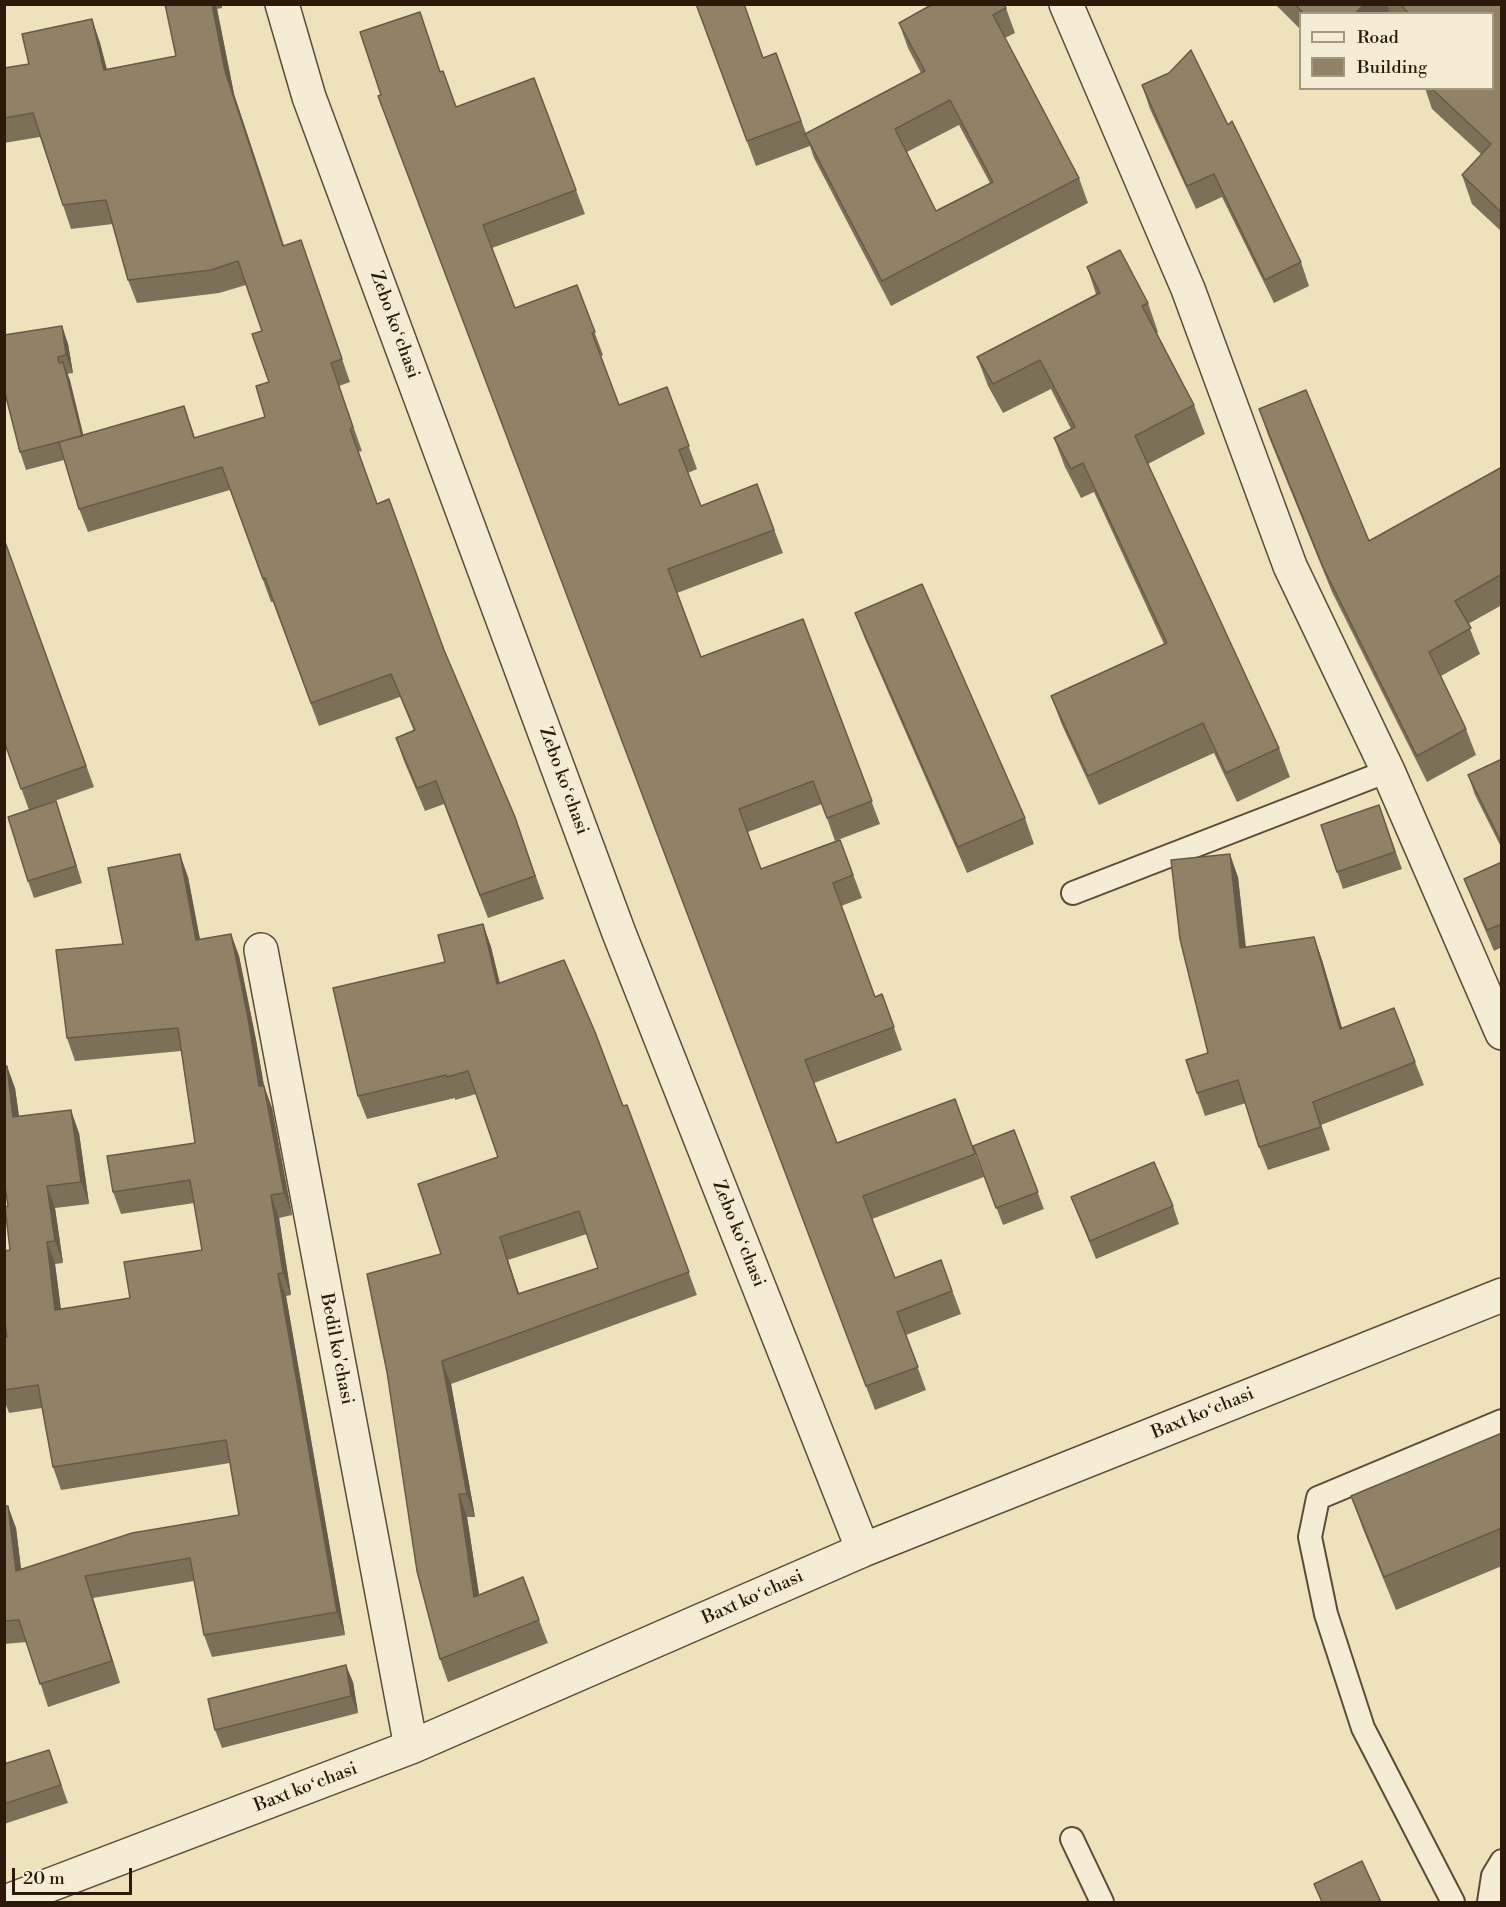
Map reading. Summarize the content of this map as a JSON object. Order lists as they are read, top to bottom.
{
  "streets": {
    "street": ["Zebo koʻchasi", "Bedil ko'chasi", "Baxt koʻchasi"]
  },
  "crossings": [
    ["Zebo koʻchasi", "Baxt koʻchasi"],
    ["Bedil ko'chasi", "Baxt koʻchasi"]
  ],
  "legend": ["Road", "Building"],
  "scale_bar": "20 m"
}
